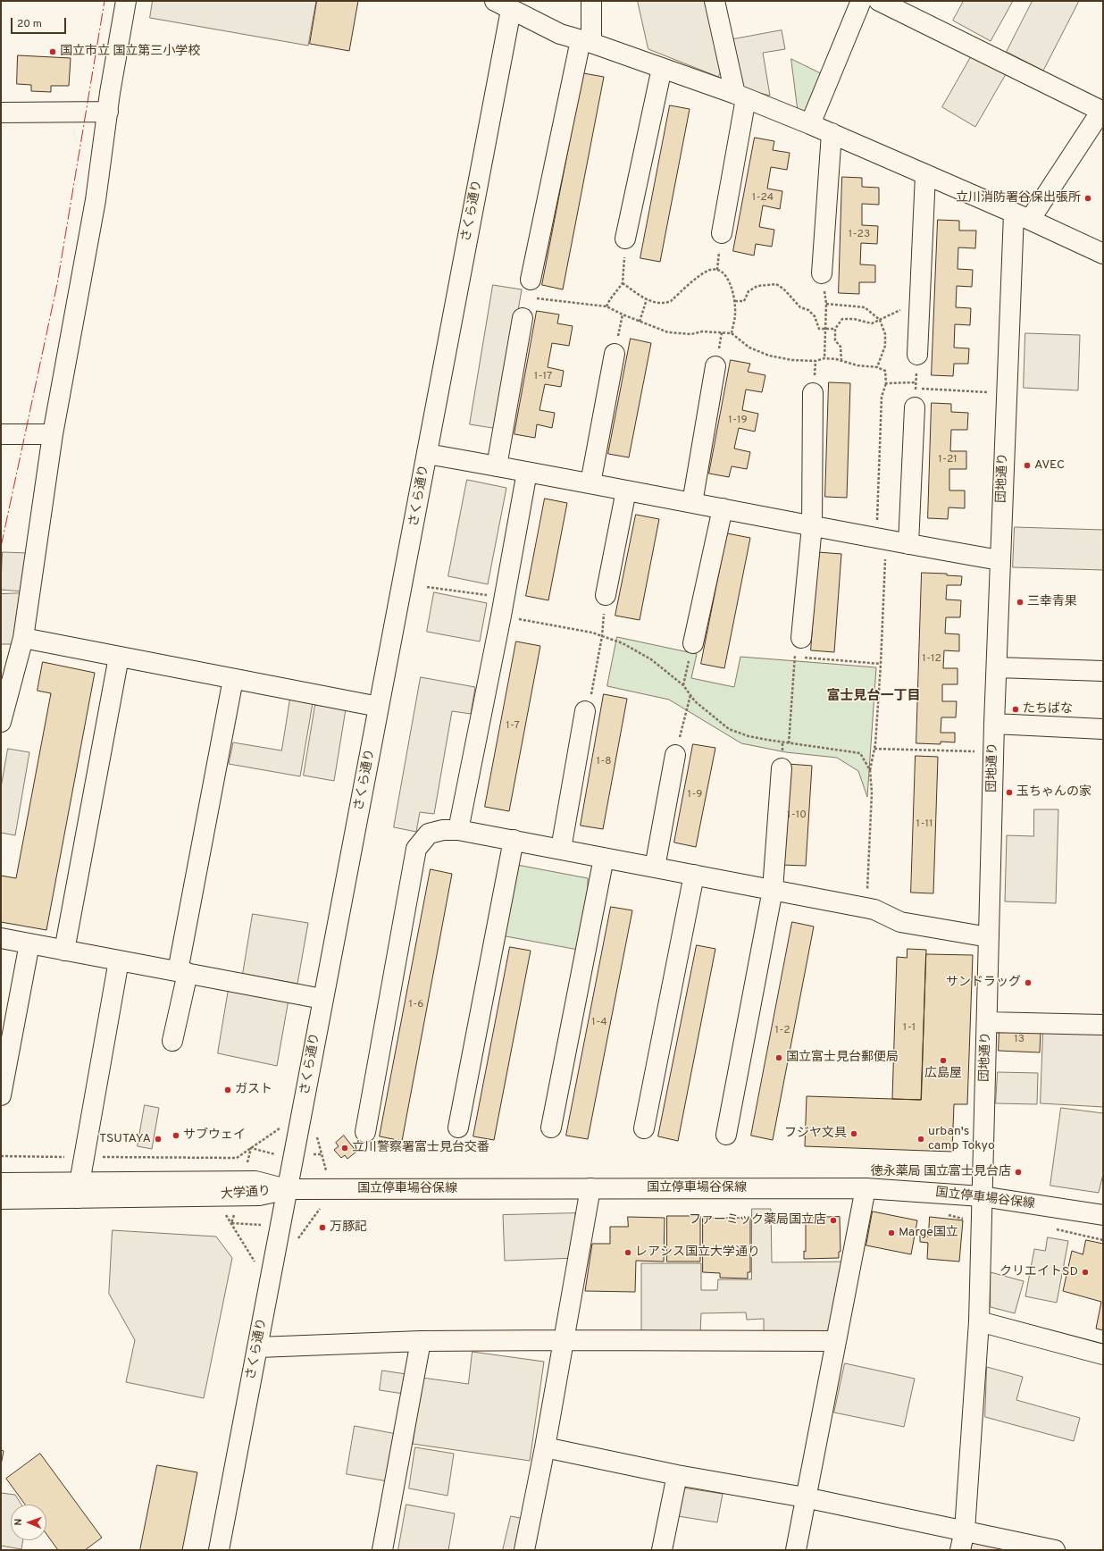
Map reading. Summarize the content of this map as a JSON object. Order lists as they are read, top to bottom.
{
  "streets": {
    "street": [
      "さくら通り",
      "団地通り",
      "国立停車場谷保線",
      "大学通り"
    ]
  },
  "crossings": [
    ["さくら通り", "国立停車場谷保線"],
    ["さくら通り", "大学通り"],
    ["団地通り", "国立停車場谷保線"],
    ["国立停車場谷保線", "大学通り"]
  ],
  "districts": ["富士見台一丁目"],
  "places": [
    "国立市立 国立第三小学校",
    "立川消防署谷保出張所",
    "AVEC",
    "三幸青果",
    "たちばな",
    "玉ちゃんの家",
    "サンドラッグ",
    "国立富士見台郵便局",
    "広島屋",
    "ガスト",
    "フジヤ文具",
    "サブウェイ",
    "TSUTAYA",
    "urban's camp Tokyo",
    "立川警察署富士見台交番",
    "徳永薬局 国立富士見台店",
    "ファーミック薬局国立店",
    "万豚記",
    "Marge国立",
    "レアシス国立大学通り",
    "クリエイトSD"
  ],
  "house_numbers": [
    "1-24",
    "1-23",
    "1-17",
    "1-19",
    "1-21",
    "1-12",
    "1-7",
    "1-8",
    "1-9",
    "1-10",
    "1-11",
    "1-6",
    "1-4",
    "1-1",
    "1-2",
    "13"
  ],
  "scale_bar": "20 m",
  "north": "left"
}
